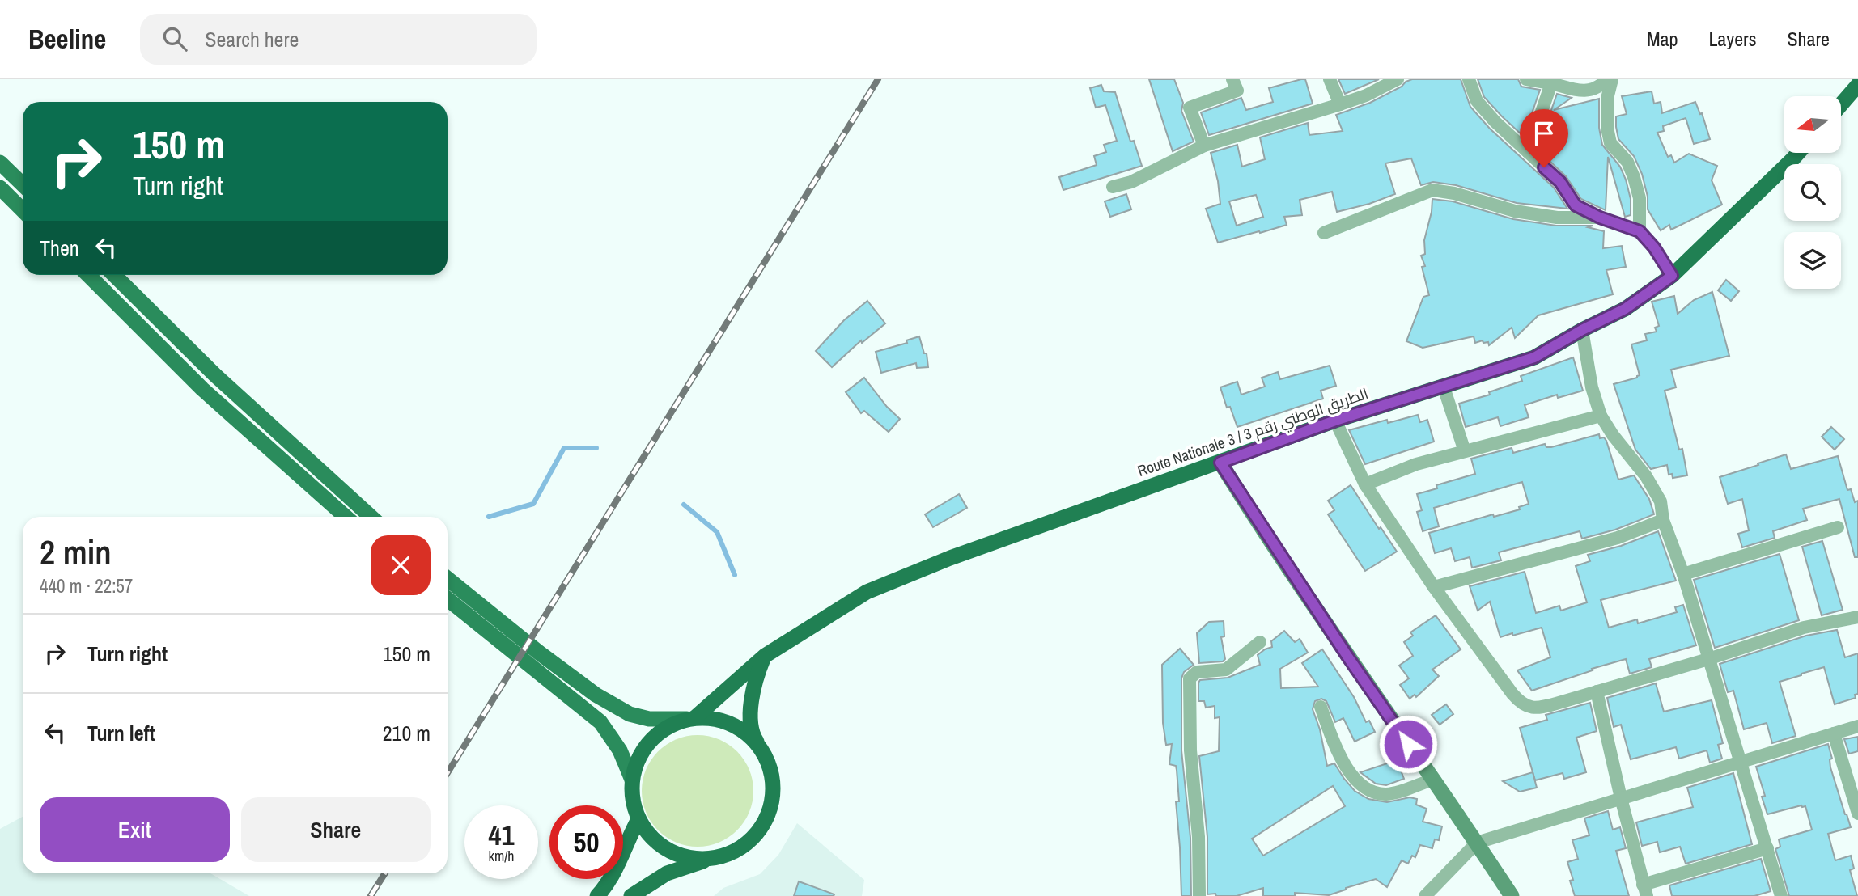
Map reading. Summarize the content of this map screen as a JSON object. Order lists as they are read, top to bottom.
{
  "streets": {
    "highway": ["Route Nationale 3 / الطريق الوطني رقم 3"]
  },
  "north": "left",
  "page": {
    "header": "Beeline",
    "search": "Search here",
    "nav": ["Map", "Layers", "Share"],
    "turn": ["150 m", "Turn right"],
    "then": "Then",
    "heading": ["2 min", "440 m · 22:57"],
    "list": [
      {
        "name": "Turn right",
        "value": "150 m"
      },
      {
        "name": "Turn left",
        "value": "210 m"
      }
    ],
    "buttons": ["Exit", "Share"],
    "speed": "41 km/h",
    "limit": "50"
  }
}
